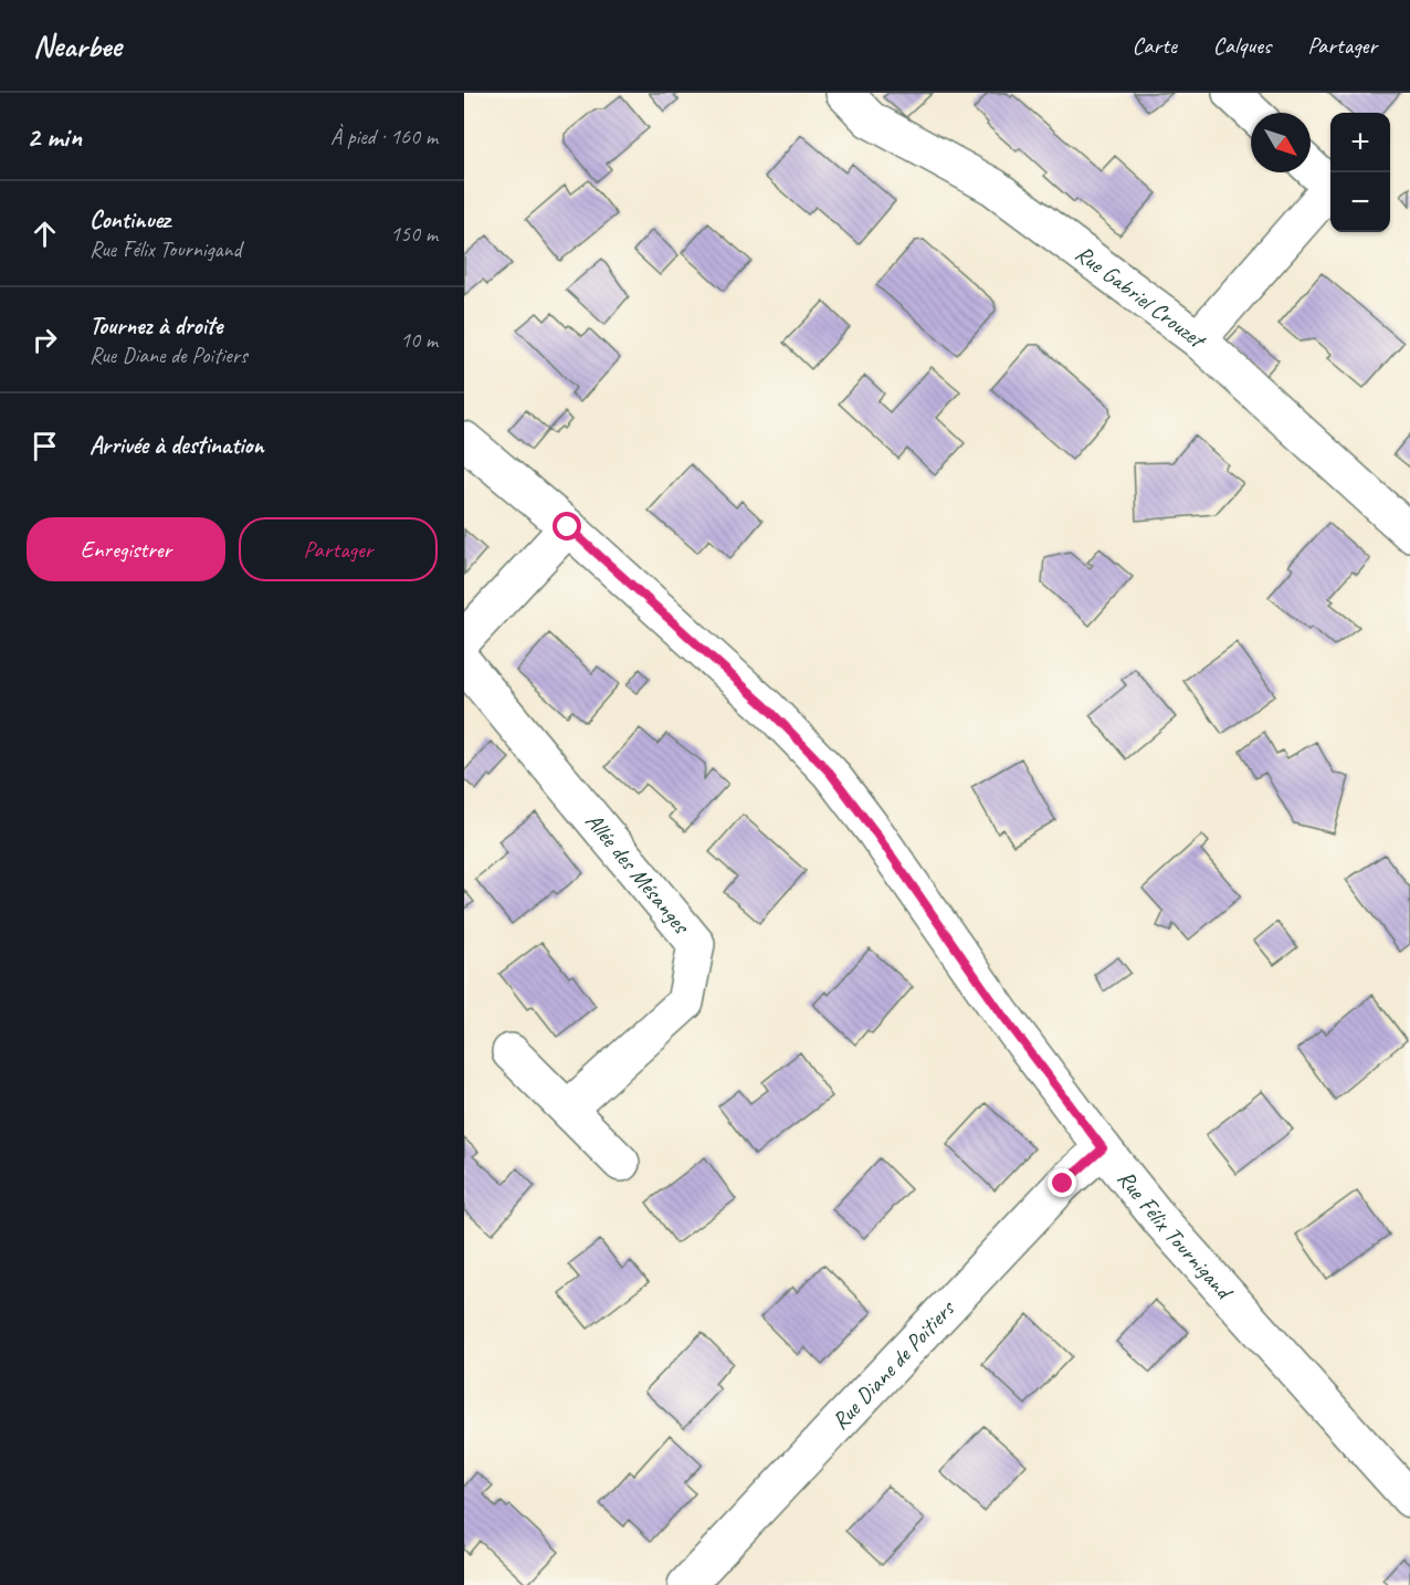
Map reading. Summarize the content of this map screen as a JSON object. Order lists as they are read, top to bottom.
{
  "streets": {
    "street": [
      "Rue Gabriel Crouzet",
      "Allée des Mésanges",
      "Rue Félix Tournigand",
      "Rue Diane de Poitiers"
    ]
  },
  "crossings": [
    ["Rue Félix Tournigand", "Rue Diane de Poitiers"]
  ],
  "north": "bottom right",
  "page": {
    "header": "Nearbee",
    "nav": ["Carte", "Calques", "Partager"],
    "heading": ["2 min", "À pied · 160 m"],
    "map_buttons": ["+", "−"],
    "list": [
      ["Continuez", "Rue Félix Tournigand", "150 m"],
      ["Tournez à droite", "Rue Diane de Poitiers", "10 m"],
      "Arrivée à destination"
    ],
    "buttons": ["Enregistrer", "Partager"]
  }
}
